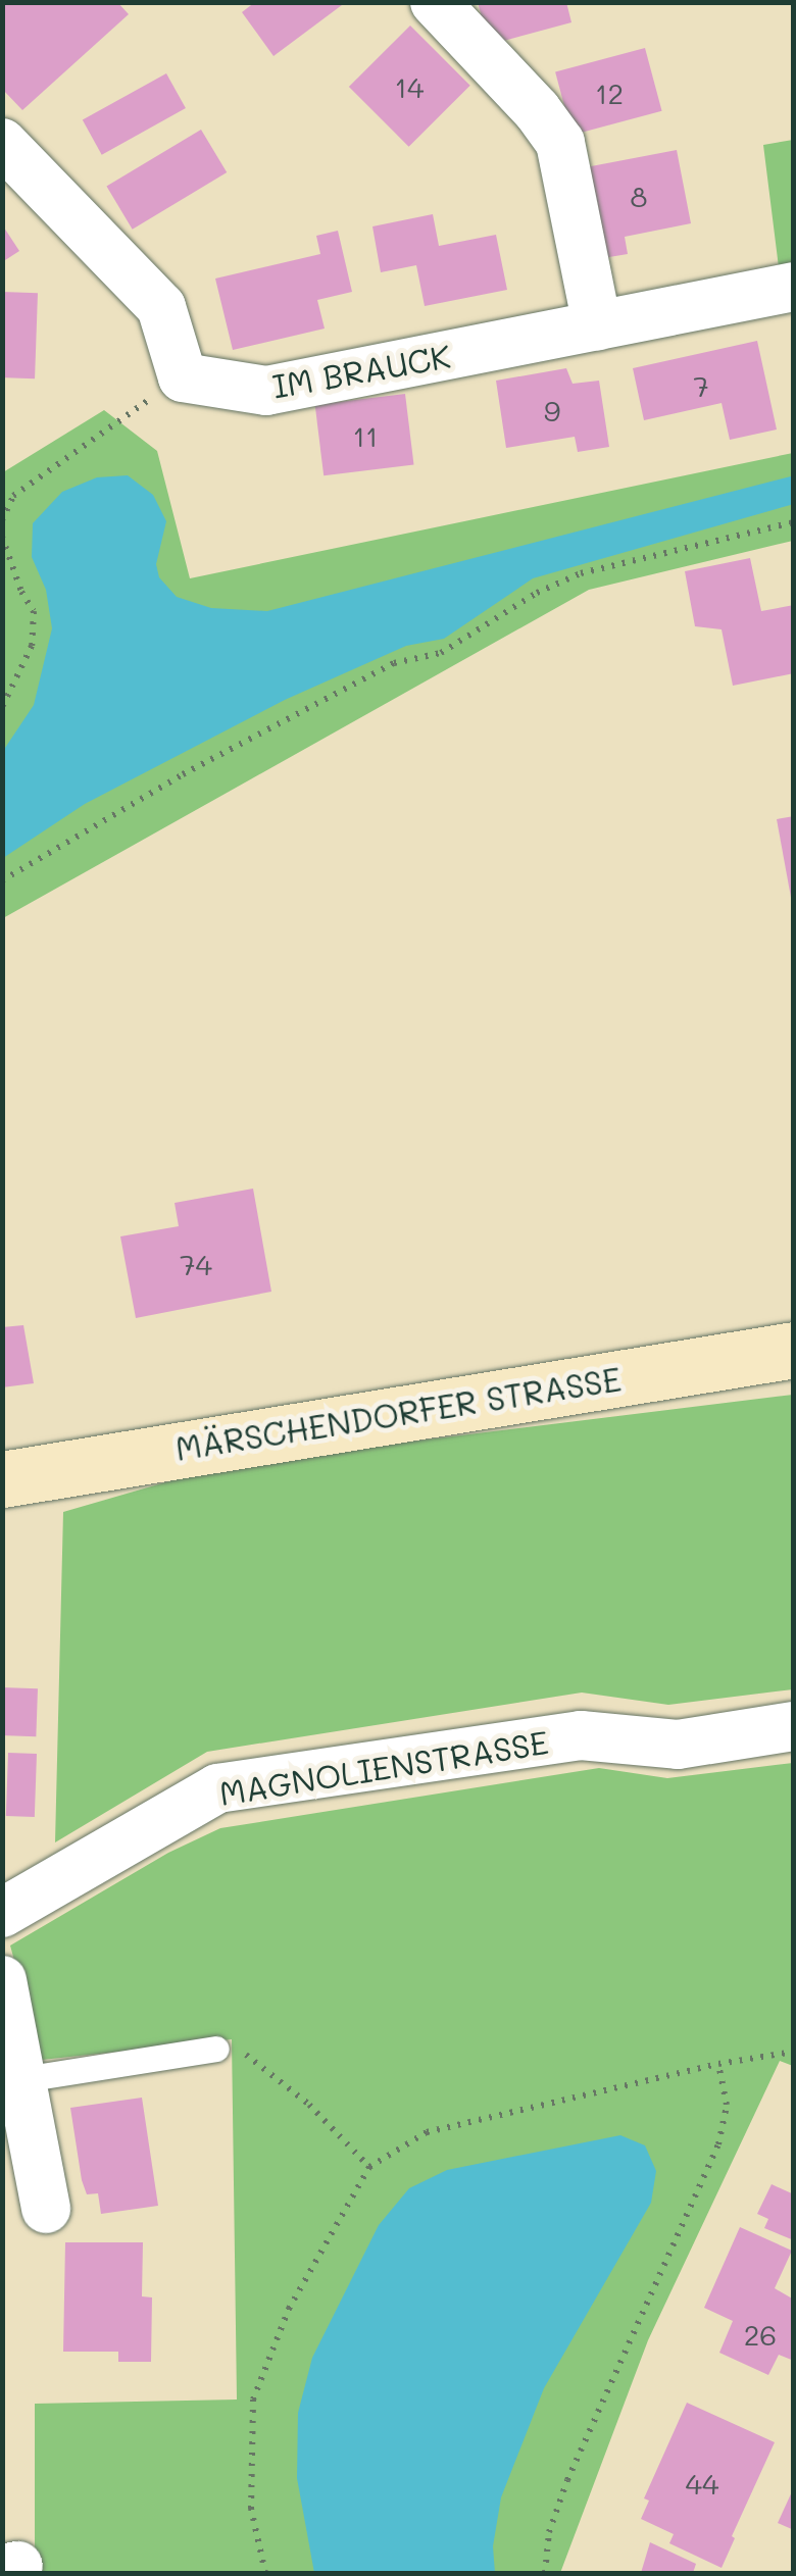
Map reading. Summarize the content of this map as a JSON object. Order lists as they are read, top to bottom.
{
  "streets": {
    "street": ["IM BRAUCK", "MÄRSCHENDORFER STRASSE", "MAGNOLIENSTRASSE"]
  },
  "house_numbers": [
    "14",
    "12",
    "8",
    "7",
    "9",
    "11",
    "74",
    "26",
    "44"
  ]
}
